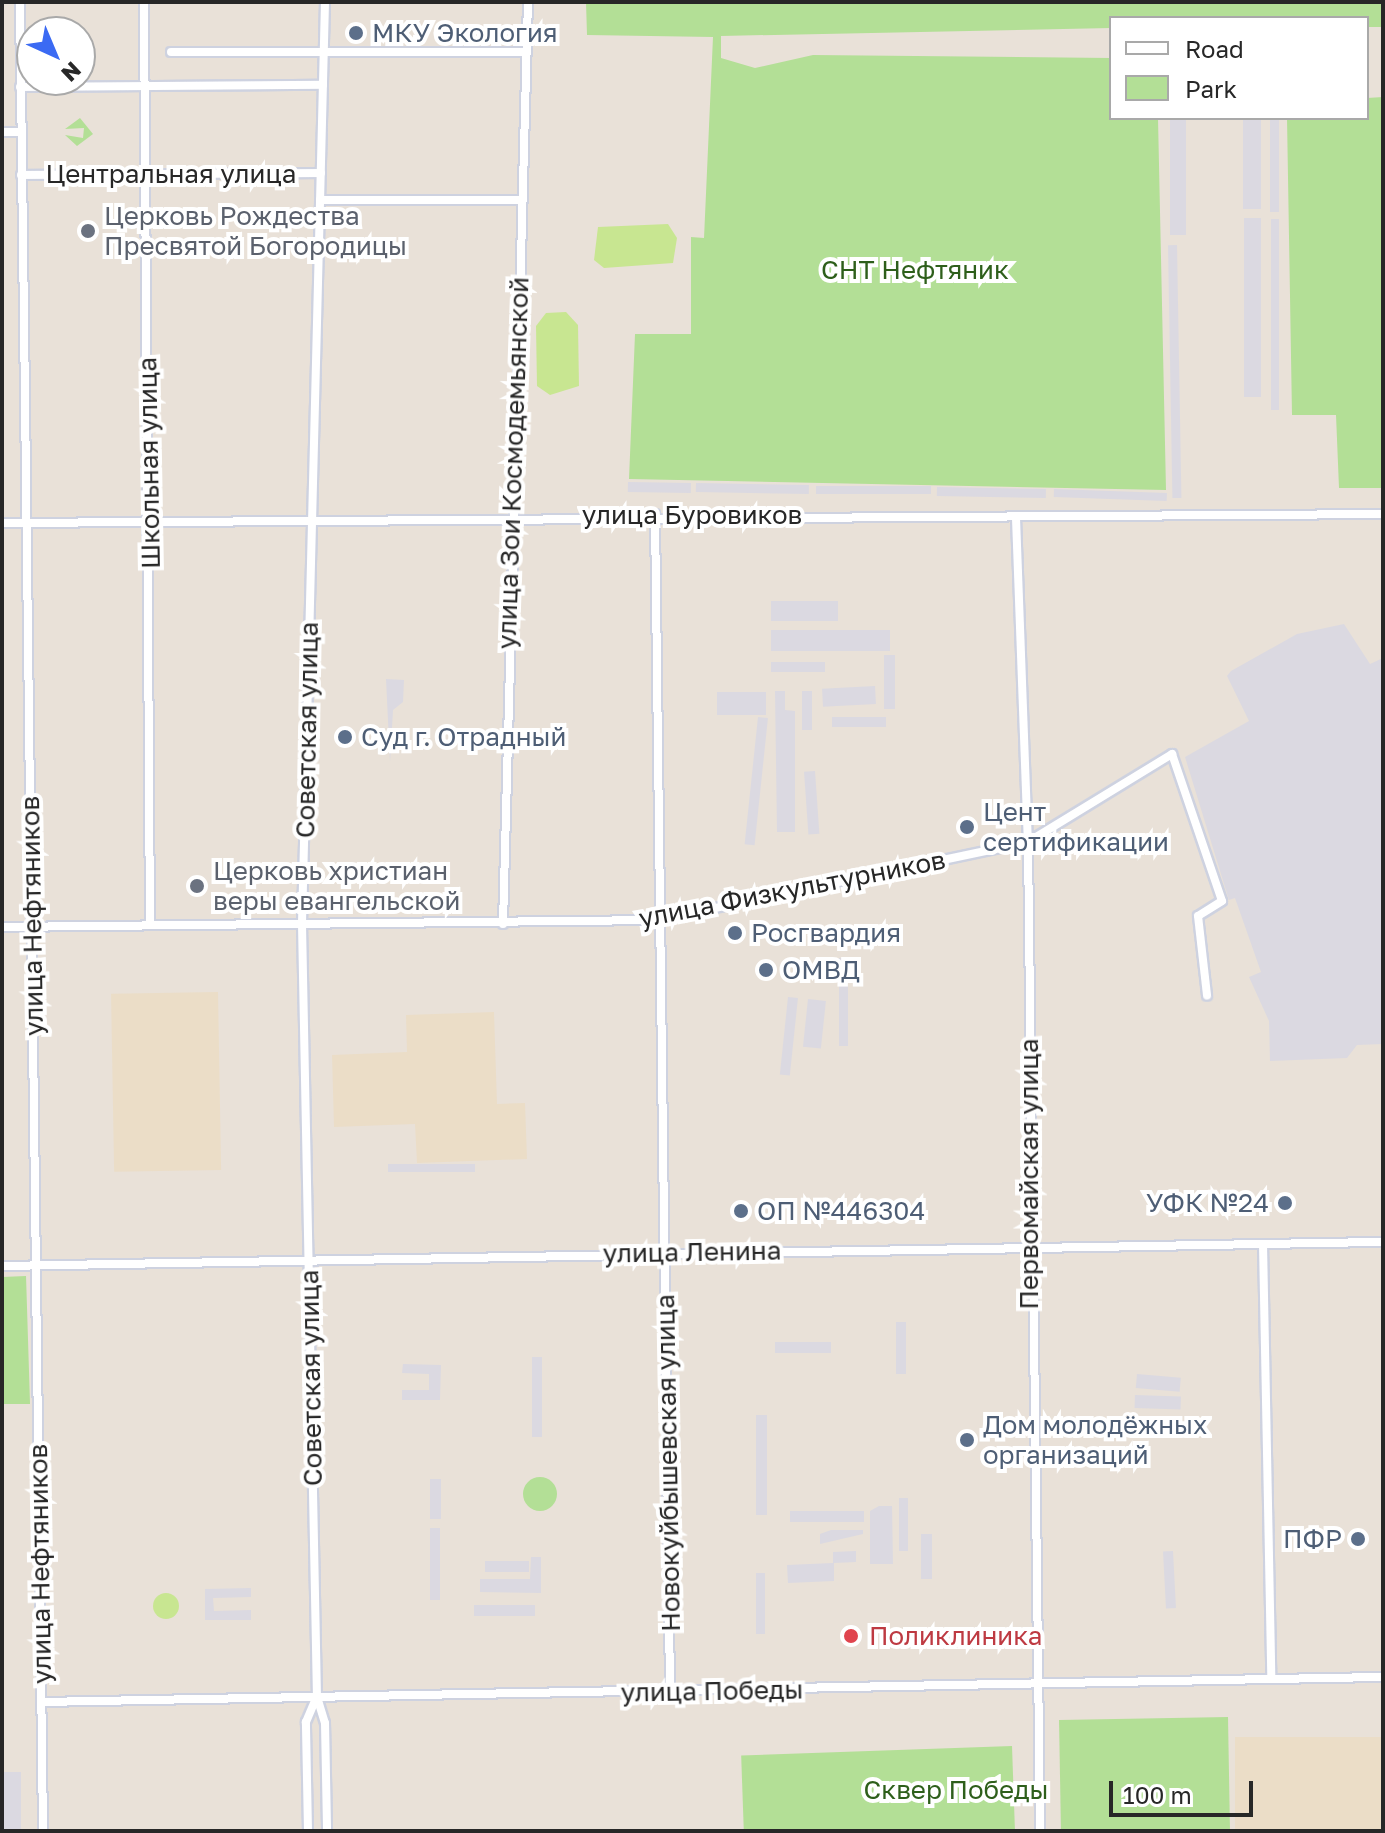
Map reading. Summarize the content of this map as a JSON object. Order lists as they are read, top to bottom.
{
  "streets": {
    "street": [
      "Центральная улица",
      "Школьная улица",
      "улица Зои Космодемьянской",
      "улица Буровиков",
      "Советская улица",
      "улица Физкультурников",
      "улица Нефтяников",
      "Первомайская улица",
      "улица Ленина",
      "Новокуйбышевская улица",
      "улица Победы"
    ]
  },
  "crossings": [
    ["Центральная улица", "Школьная улица"],
    ["Центральная улица", "Советская улица"],
    ["Центральная улица", "улица Нефтяников"],
    ["Школьная улица", "улица Буровиков"],
    ["Школьная улица", "улица Физкультурников"],
    ["улица Зои Космодемьянской", "улица Буровиков"],
    ["улица Зои Космодемьянской", "улица Физкультурников"],
    ["улица Буровиков", "Советская улица"],
    ["улица Буровиков", "улица Нефтяников"],
    ["улица Буровиков", "Первомайская улица"],
    ["улица Буровиков", "Новокуйбышевская улица"],
    ["Советская улица", "улица Физкультурников"],
    ["Советская улица", "улица Ленина"],
    ["Советская улица", "улица Победы"],
    ["улица Физкультурников", "улица Нефтяников"],
    ["улица Физкультурников", "Первомайская улица"],
    ["улица Физкультурников", "Новокуйбышевская улица"],
    ["улица Нефтяников", "улица Ленина"],
    ["улица Нефтяников", "улица Победы"],
    ["Первомайская улица", "улица Ленина"],
    ["Первомайская улица", "улица Победы"],
    ["улица Ленина", "Новокуйбышевская улица"],
    ["Новокуйбышевская улица", "улица Победы"]
  ],
  "parks": ["СНТ Нефтяник", "Сквер Победы"],
  "places": [
    "МКУ Экология",
    "Церковь Рождества Пресвятой Богородицы",
    "Суд г. Отрадный",
    "Цент сертификации",
    "Церковь христиан веры евангельской",
    "Росгвардия",
    "ОМВД",
    "УФК №24",
    "ОП №446304",
    "Дом молодёжных организаций",
    "ПФР",
    "Поликлиника"
  ],
  "legend": ["Road", "Park"],
  "scale_bar": "100 m",
  "north": "bottom right"
}
